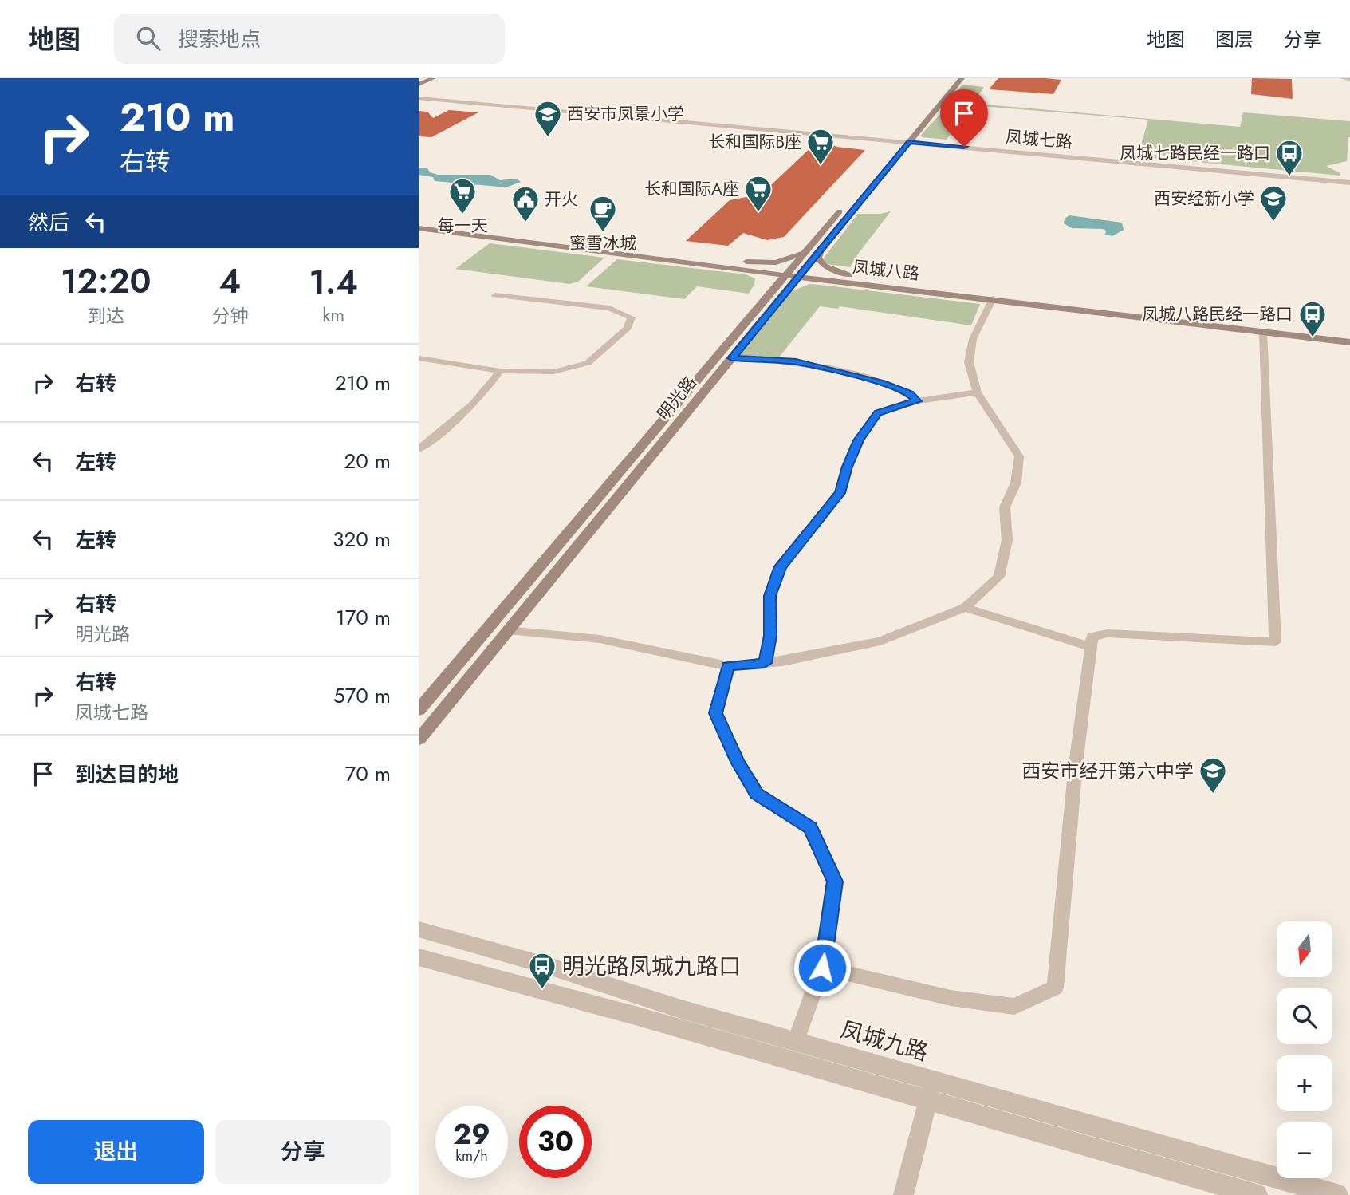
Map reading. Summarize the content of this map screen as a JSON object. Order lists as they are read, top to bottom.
{
  "streets": {
    "main road": ["凤城八路", "明光路"],
    "street": ["凤城七路", "凤城九路"]
  },
  "crossings": [
    ["凤城七路", "明光路"],
    ["凤城八路", "明光路"]
  ],
  "places": {
    "school or university": ["西安市凤景小学", "西安经新小学", "西安市经开第六中学"],
    "supermarket": ["长和国际B座", "长和国际A座", "每一天"],
    "bus stop": ["凤城七路民经一路口", "凤城八路民经一路口", "明光路凤城九路口"],
    "public building": ["开火"],
    "cafe": ["蜜雪冰城"]
  },
  "north": "bottom",
  "page": {
    "header": "地图",
    "search": "搜索地点",
    "nav": ["地图", "图层", "分享"],
    "turn": ["210 m", "右转"],
    "then": "然后",
    "eta": [
      "12:20",
      "到达",
      "4",
      "分钟",
      "1.4",
      "km"
    ],
    "list": [
      {
        "name": "右转",
        "value": "210 m"
      },
      {
        "name": "左转",
        "value": "20 m"
      },
      {
        "name": "左转",
        "value": "320 m"
      },
      {
        "name": "右转",
        "note": "明光路",
        "value": "170 m"
      },
      {
        "name": "右转",
        "note": "凤城七路",
        "value": "570 m"
      },
      {
        "name": "到达目的地",
        "value": "70 m"
      }
    ],
    "map_buttons": ["+", "−"],
    "speed": "29 km/h",
    "limit": "30",
    "buttons": ["退出", "分享"]
  }
}
